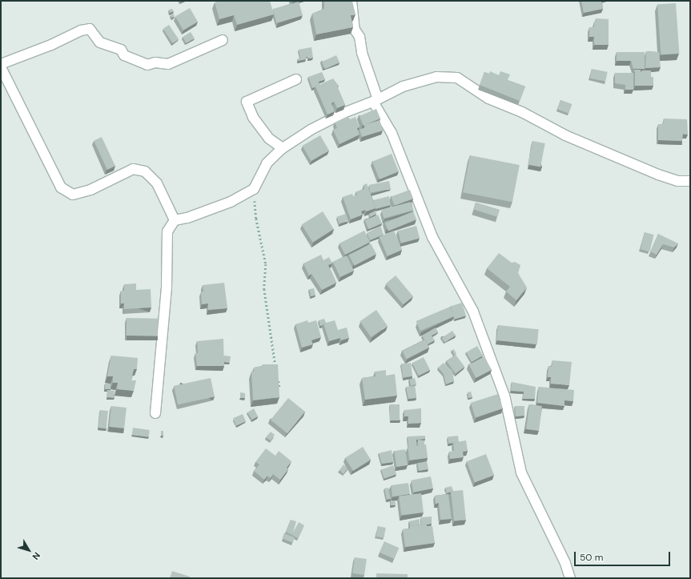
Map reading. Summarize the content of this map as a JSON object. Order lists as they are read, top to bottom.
{
  "scale_bar": "50 m",
  "north": "bottom right"
}
